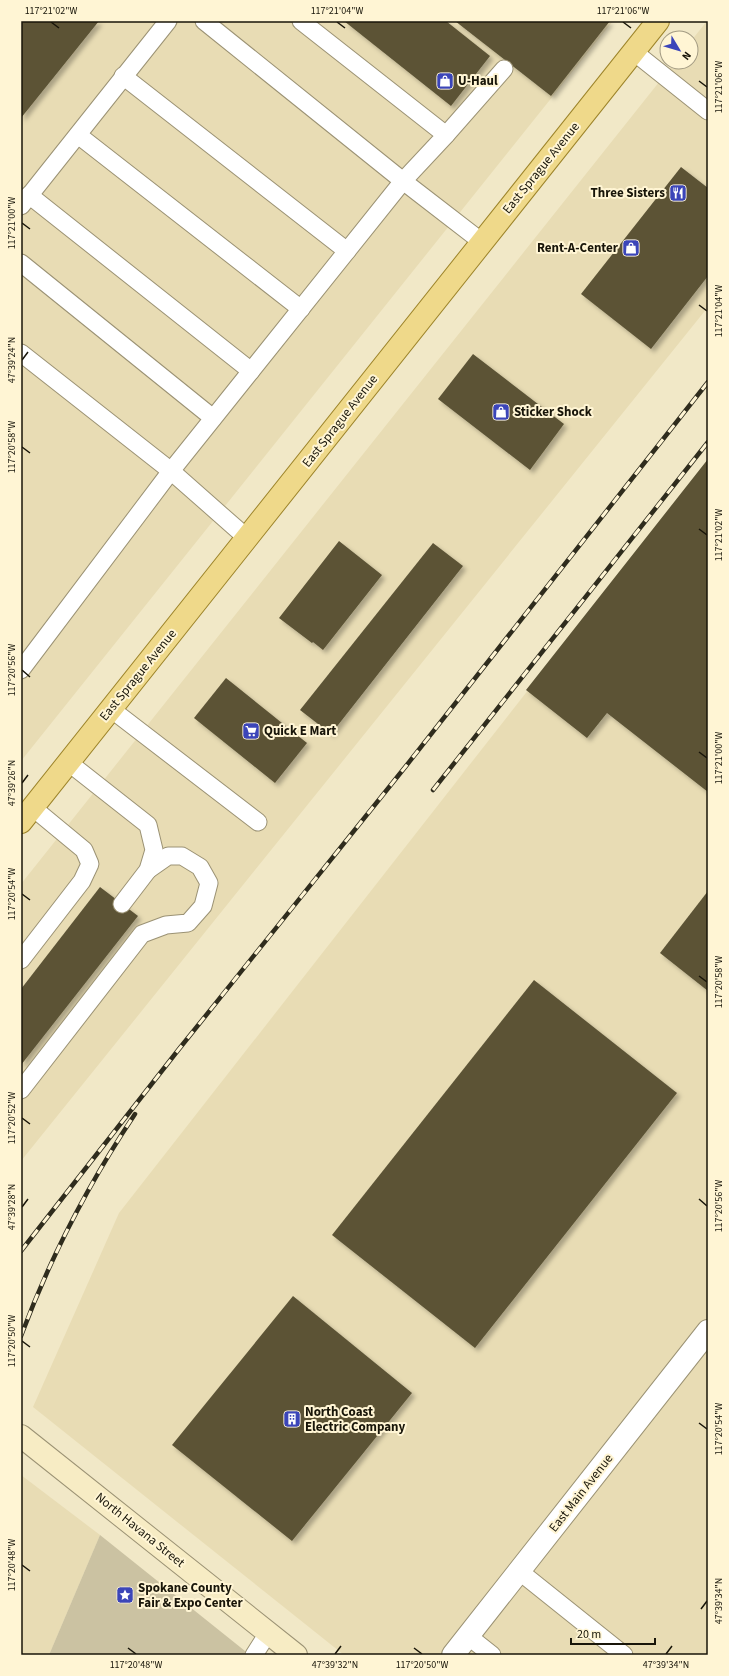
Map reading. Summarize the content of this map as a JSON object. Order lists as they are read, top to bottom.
{
  "streets": {
    "main road": ["East Sprague Avenue"],
    "street": ["East Main Avenue", "North Havana Street"]
  },
  "places": {
    "shop": ["U-Haul", "Rent-A-Center", "Sticker Shock"],
    "restaurant": ["Three Sisters"],
    "supermarket": ["Quick E Mart"],
    "building": ["North Coast Electric Company"],
    "place": ["Spokane County Fair & Expo Center"]
  },
  "scale_bar": "20 m",
  "north": "bottom right",
  "coordinates": [
    "117°21'02\"W",
    "117°21'04\"W",
    "117°21'06\"W",
    "117°21'00\"W",
    "47°39'24\"N",
    "117°20'58\"W",
    "117°20'56\"W",
    "47°39'26\"N",
    "117°20'54\"W",
    "117°20'52\"W",
    "47°39'28\"N",
    "117°20'50\"W",
    "117°20'48\"W",
    "47°39'34\"N",
    "47°39'32\"N"
  ]
}
